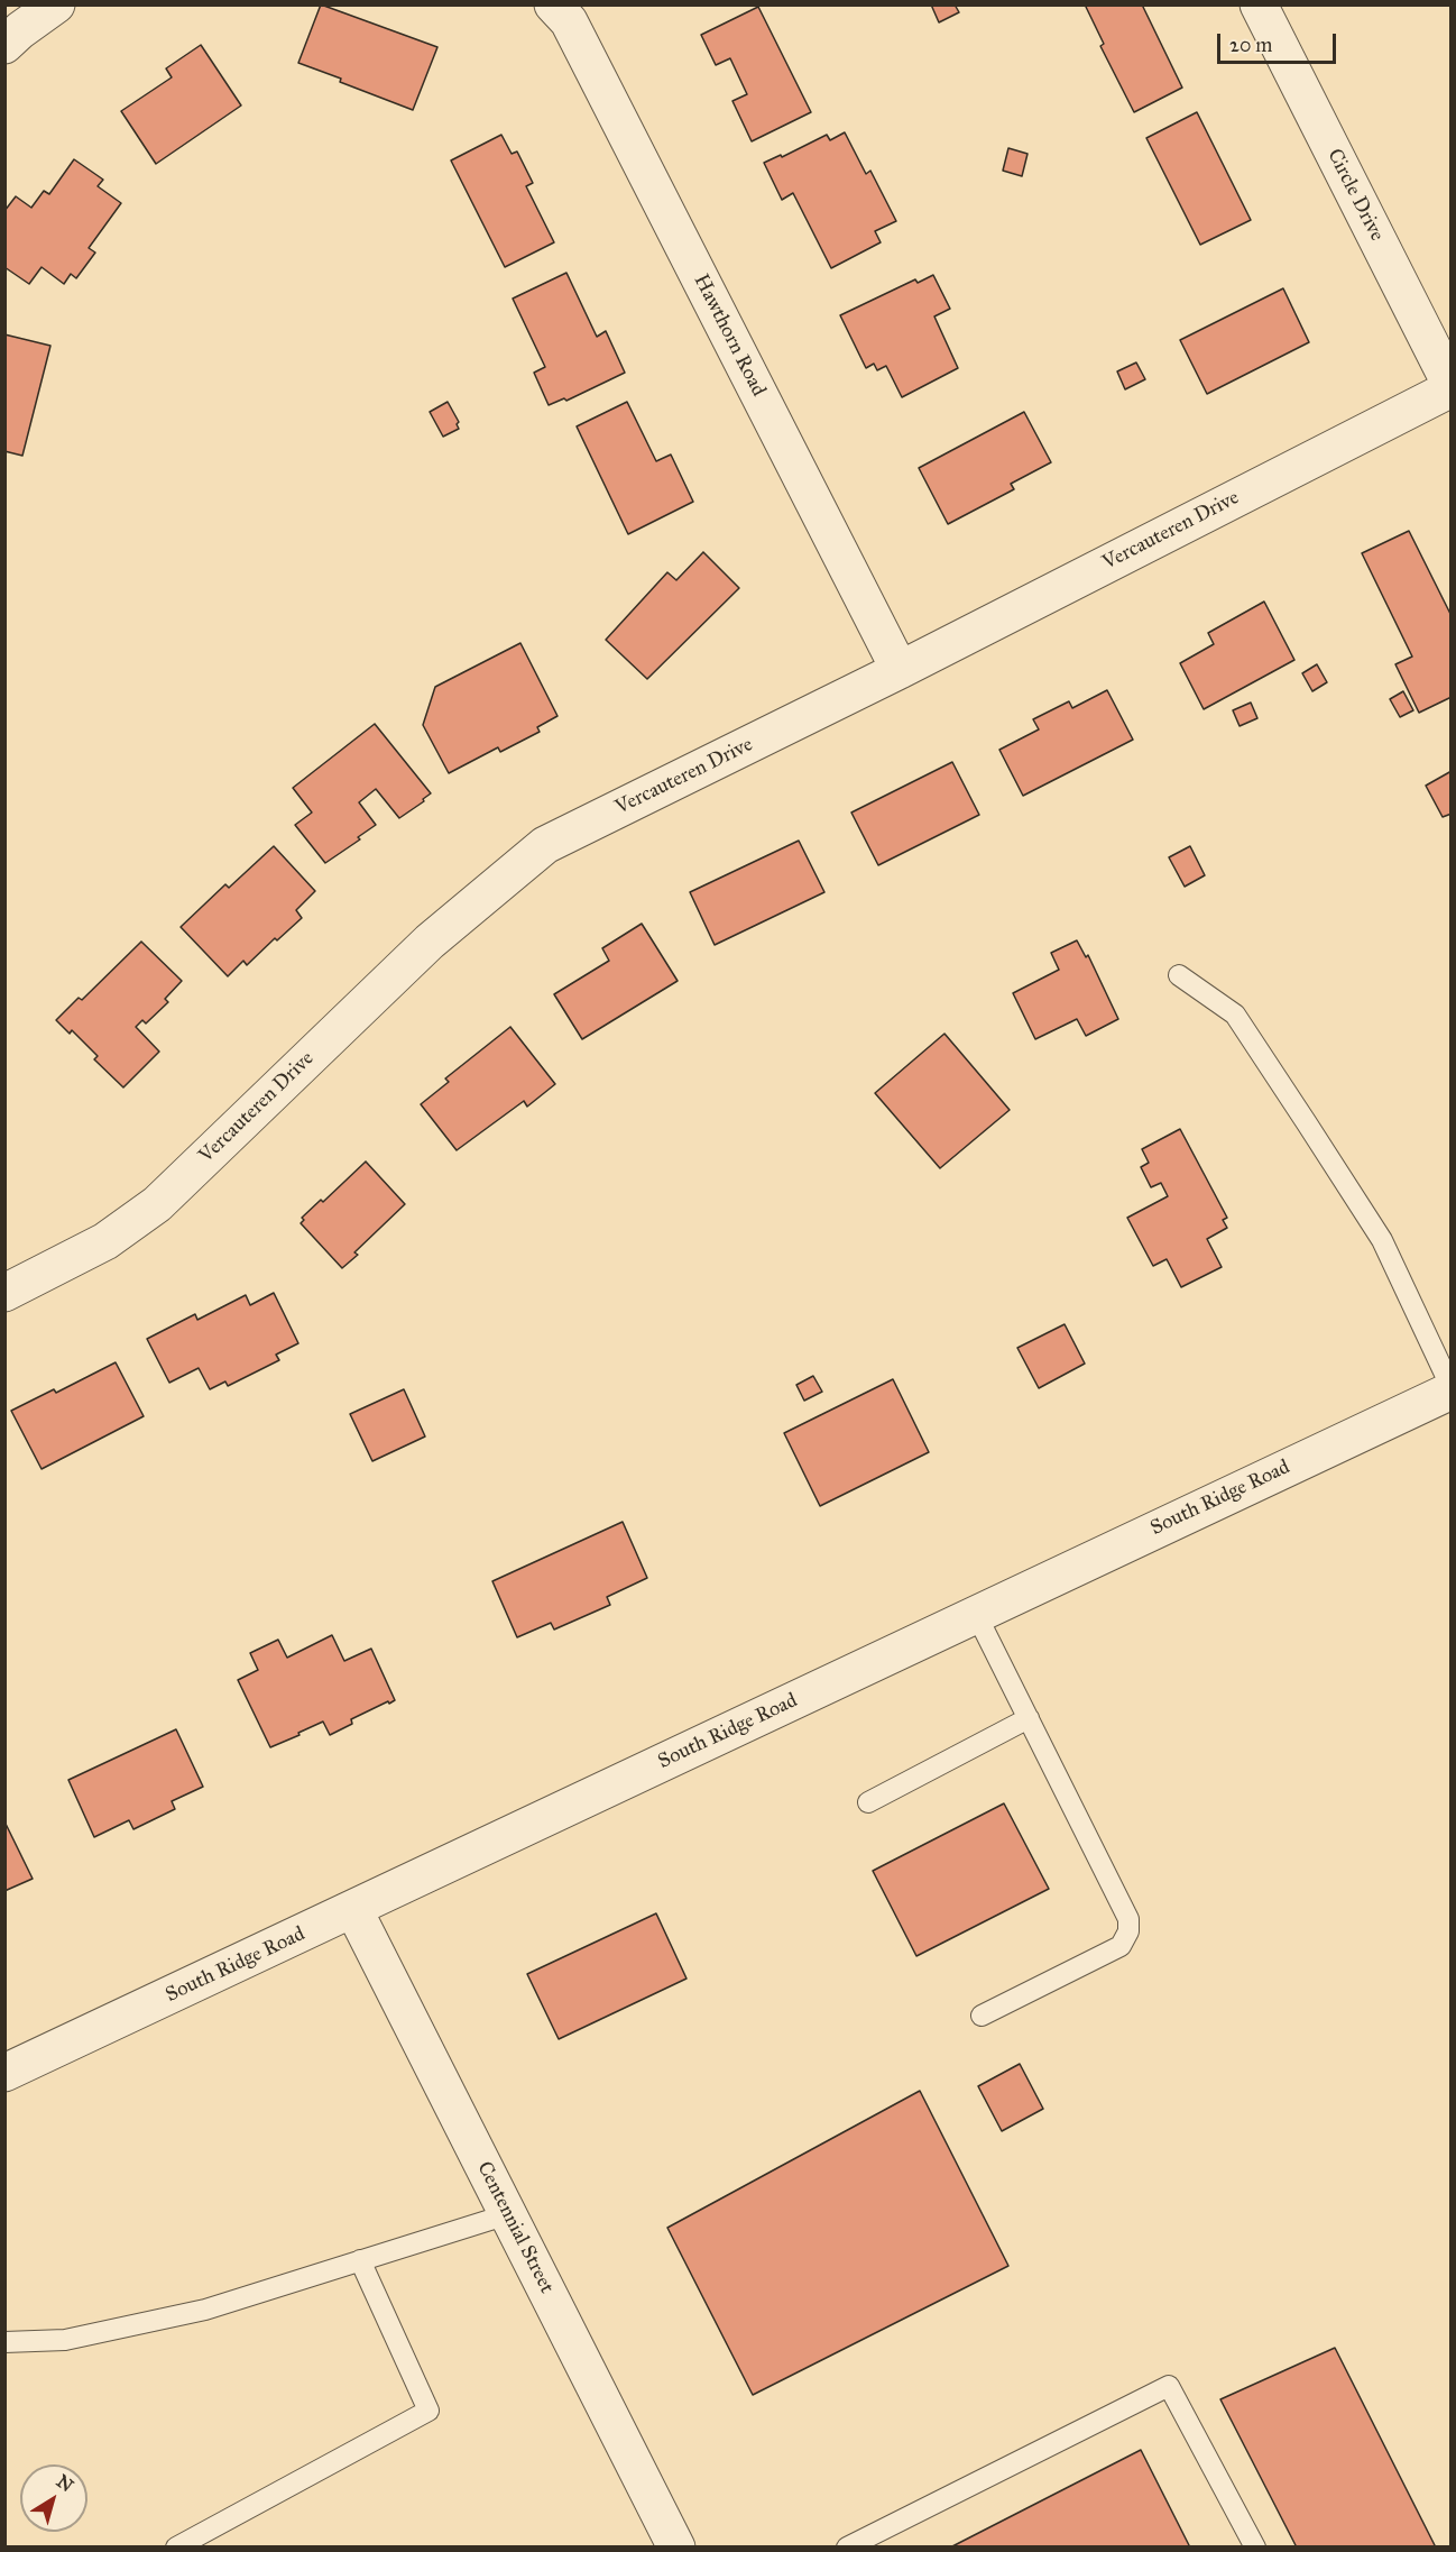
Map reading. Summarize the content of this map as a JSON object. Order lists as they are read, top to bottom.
{
  "streets": {
    "street": [
      "Circle Drive",
      "Hawthorn Road",
      "Vercauteren Drive",
      "South Ridge Road",
      "Centennial Street"
    ]
  },
  "crossings": [
    ["Circle Drive", "Vercauteren Drive"],
    ["Hawthorn Road", "Vercauteren Drive"],
    ["South Ridge Road", "Centennial Street"]
  ],
  "scale_bar": "20 m",
  "north": "top right"
}
